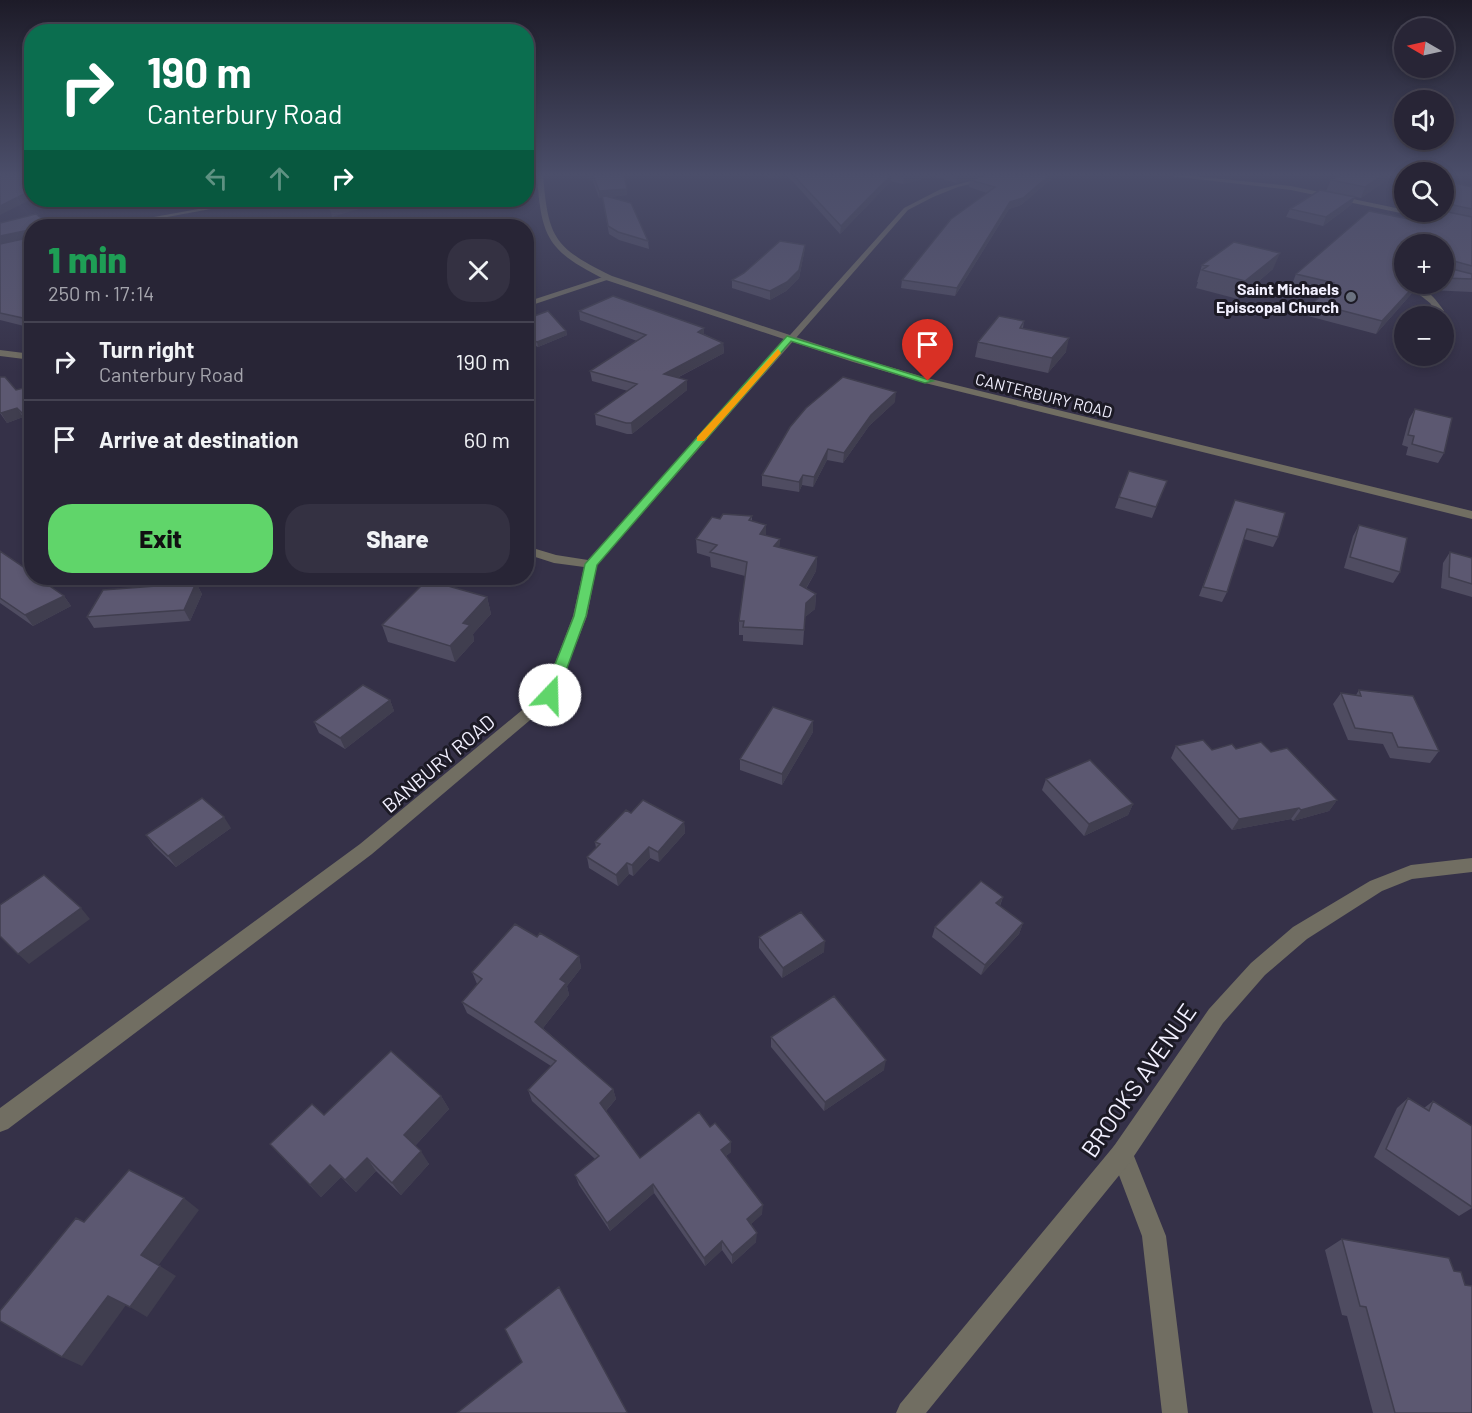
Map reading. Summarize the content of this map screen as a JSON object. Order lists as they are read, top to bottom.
{
  "streets": {
    "street": ["CANTERBURY ROAD", "BANBURY ROAD", "BROOKS AVENUE"]
  },
  "crossings": [
    ["CANTERBURY ROAD", "BANBURY ROAD"]
  ],
  "places": ["Saint Michaels Episcopal Church"],
  "north": "left",
  "page": {
    "map_buttons": ["+", "−"],
    "turn": ["190 m", "Canterbury Road"],
    "heading": ["1 min", "250 m · 17:14"],
    "list": [
      {
        "name": "Turn right",
        "note": "Canterbury Road",
        "value": "190 m"
      },
      {
        "name": "Arrive at destination",
        "value": "60 m"
      }
    ],
    "buttons": ["Exit", "Share"]
  }
}
